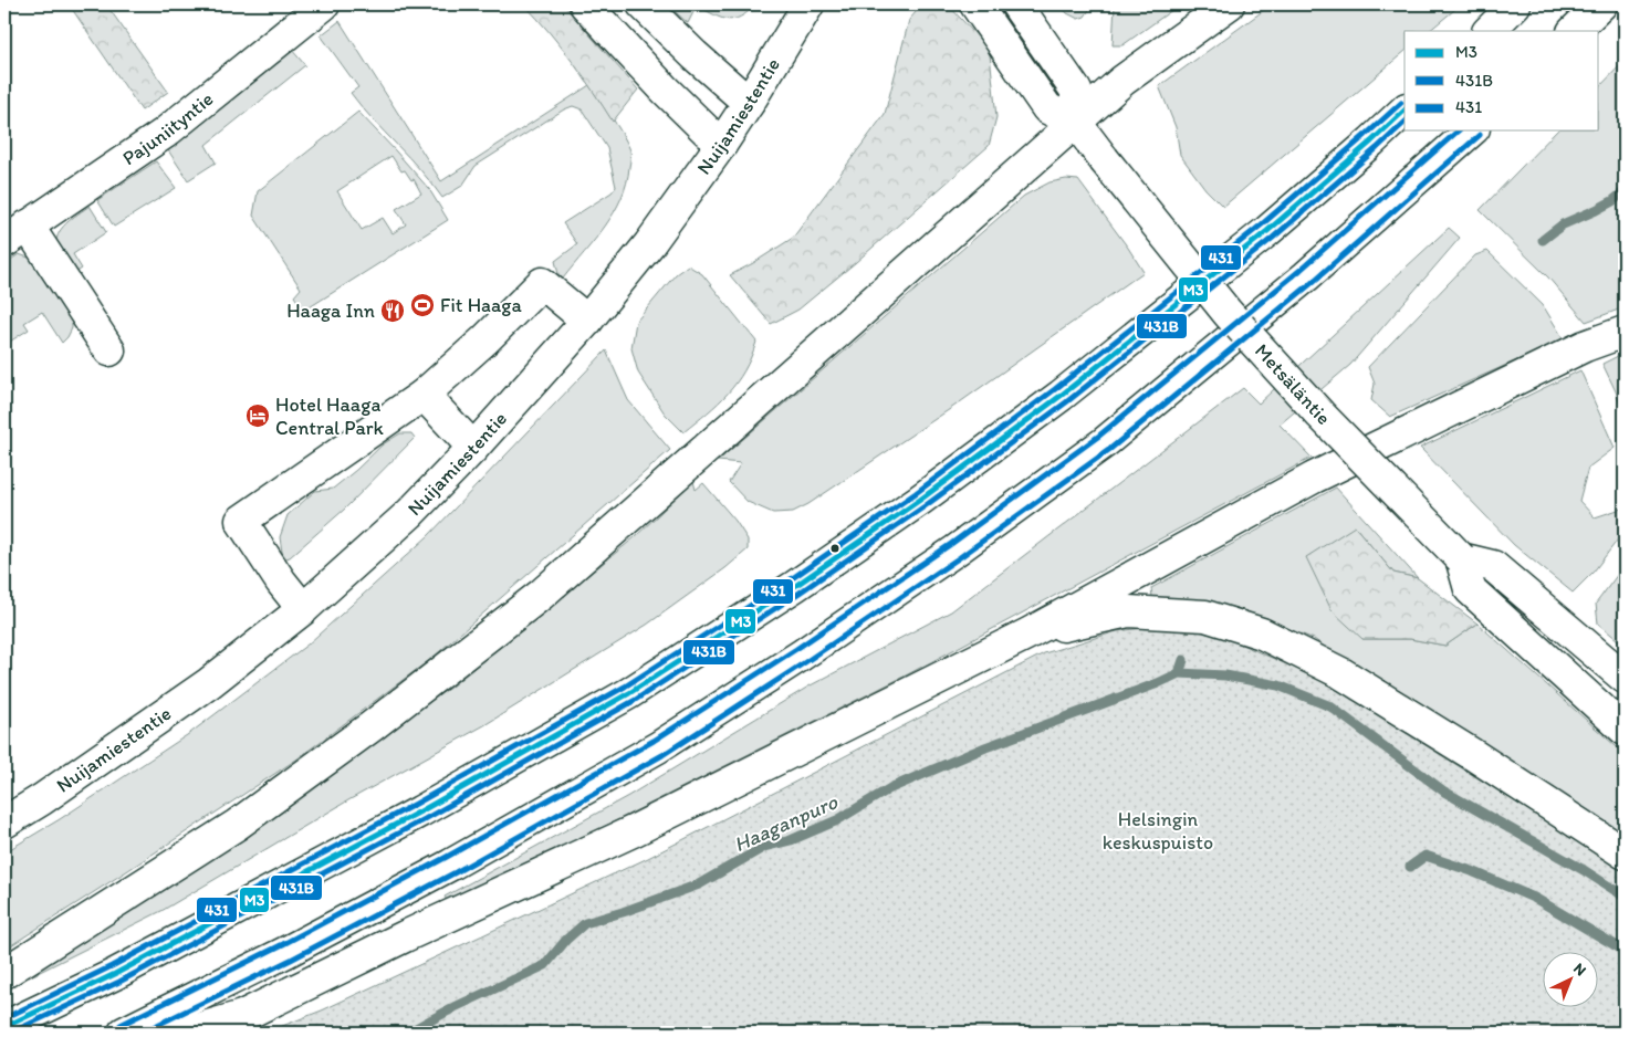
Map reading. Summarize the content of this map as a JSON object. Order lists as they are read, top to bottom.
{
  "streets": {
    "main road": ["Nuijamiestentie", "Pajuniityntie", "Metsäläntie"]
  },
  "water": ["Haaganpuro"],
  "parks": ["Helsingin keskuspuisto"],
  "places": {
    "sports": ["Fit Haaga"],
    "restaurant": ["Haaga Inn"],
    "hotel": ["Hotel Haaga Central Park"]
  },
  "lines": ["transit line 431", "transit line M3", "transit line 431B"],
  "legend": ["M3", "431B", "431"],
  "north": "top right"
}
